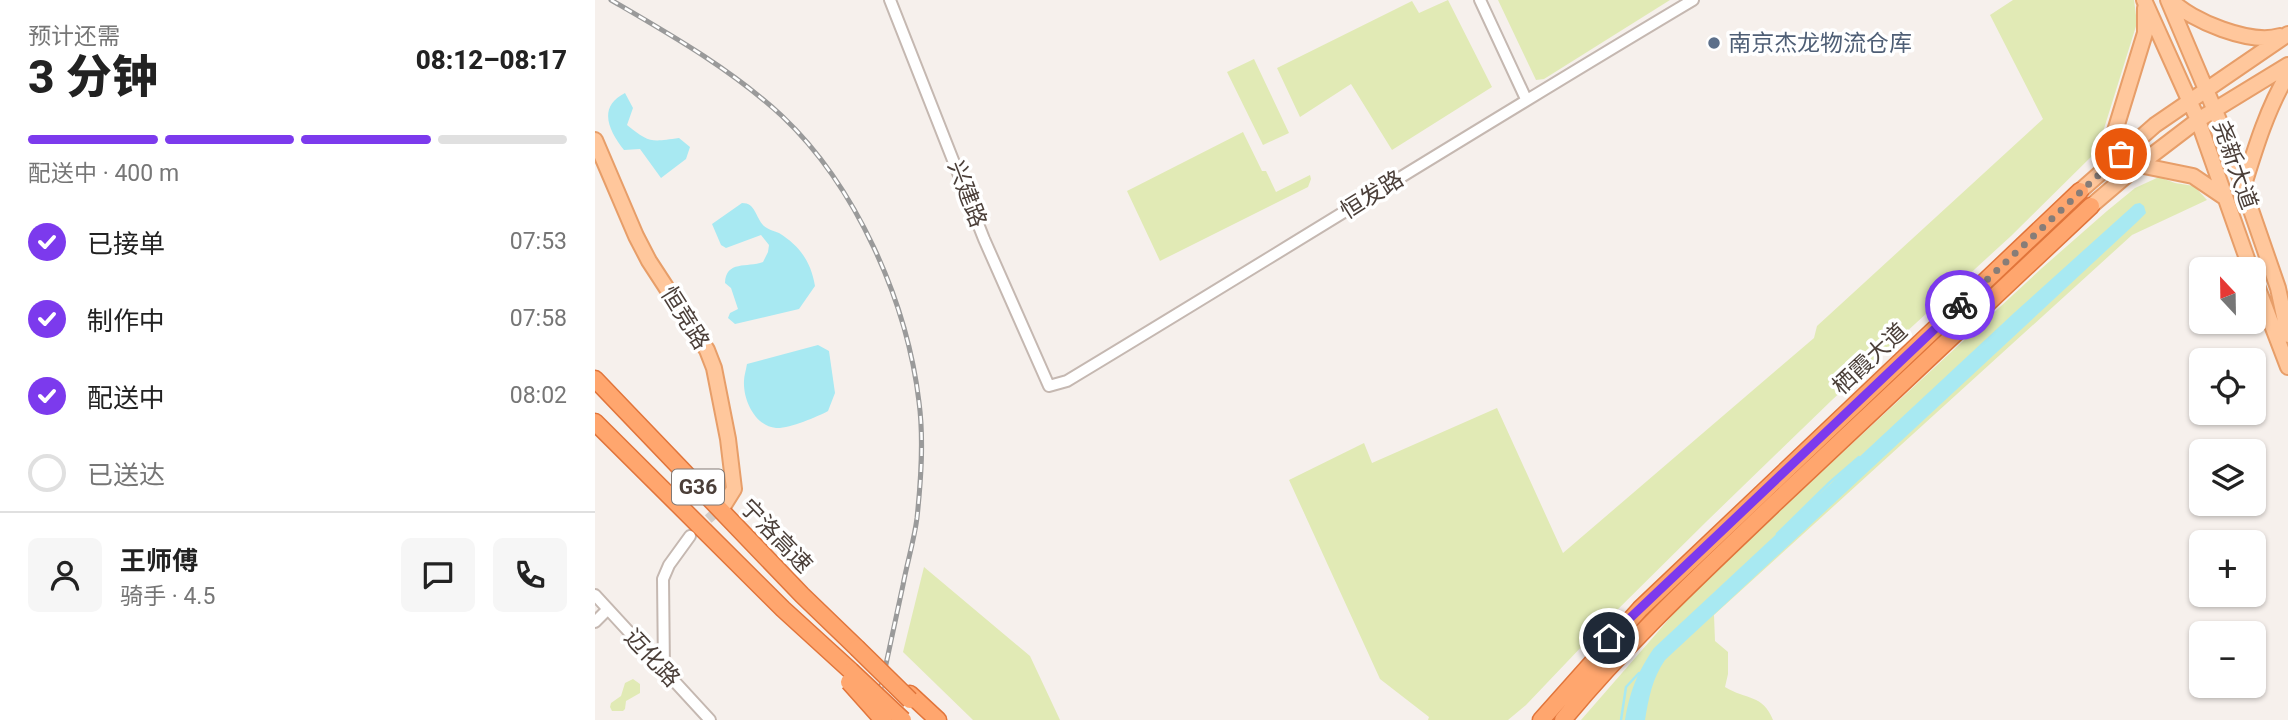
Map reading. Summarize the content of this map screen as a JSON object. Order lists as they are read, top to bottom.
{
  "streets": {
    "highway": ["栖霞大道", "G36", "宁洛高速"],
    "main road": ["尧新大道", "恒竞路"],
    "street": ["兴建路", "恒发路", "迈化路"]
  },
  "crossings": [
    ["尧新大道", "栖霞大道"],
    ["兴建路", "恒发路"]
  ],
  "places": ["南京杰龙物流仓库"],
  "north": "top",
  "page": {
    "heading": ["3 分钟", "预计还需", "08:12–08:17"],
    "panel": ["王师傅", "骑手 · 4.5"],
    "bar": "配送中 · 400 m",
    "list": [
      ["已接单", "07:53"],
      ["制作中", "07:58"],
      ["配送中", "08:02"],
      "已送达"
    ],
    "map_buttons": ["+", "−"]
  }
}
